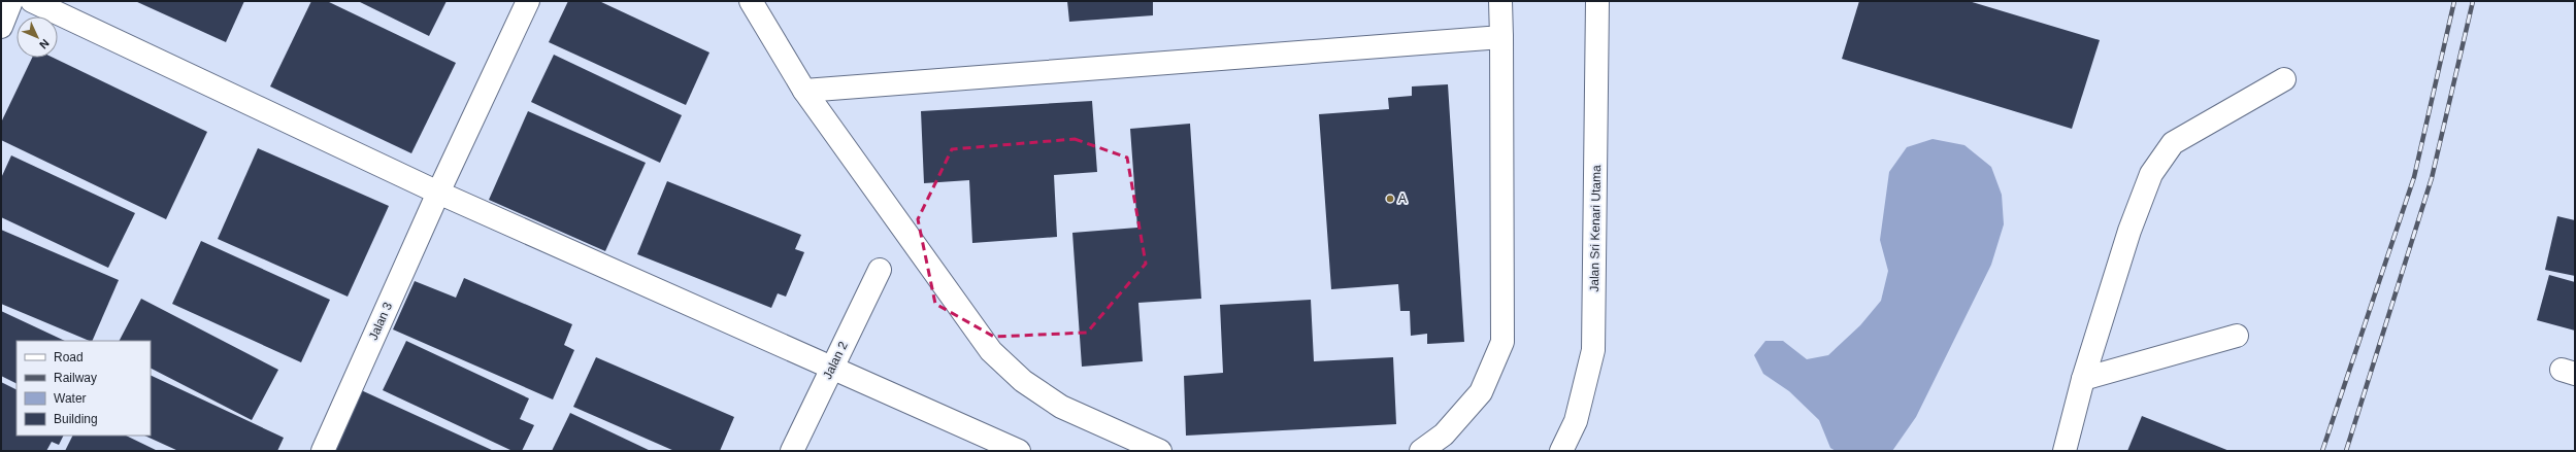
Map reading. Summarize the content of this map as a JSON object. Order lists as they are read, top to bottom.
{
  "streets": {
    "street": ["Jalan Sri Kenari Utama", "Jalan 3", "Jalan 2"]
  },
  "places": ["A"],
  "legend": [
    "Road",
    "Railway",
    "Water",
    "Building"
  ],
  "north": "bottom right"
}
